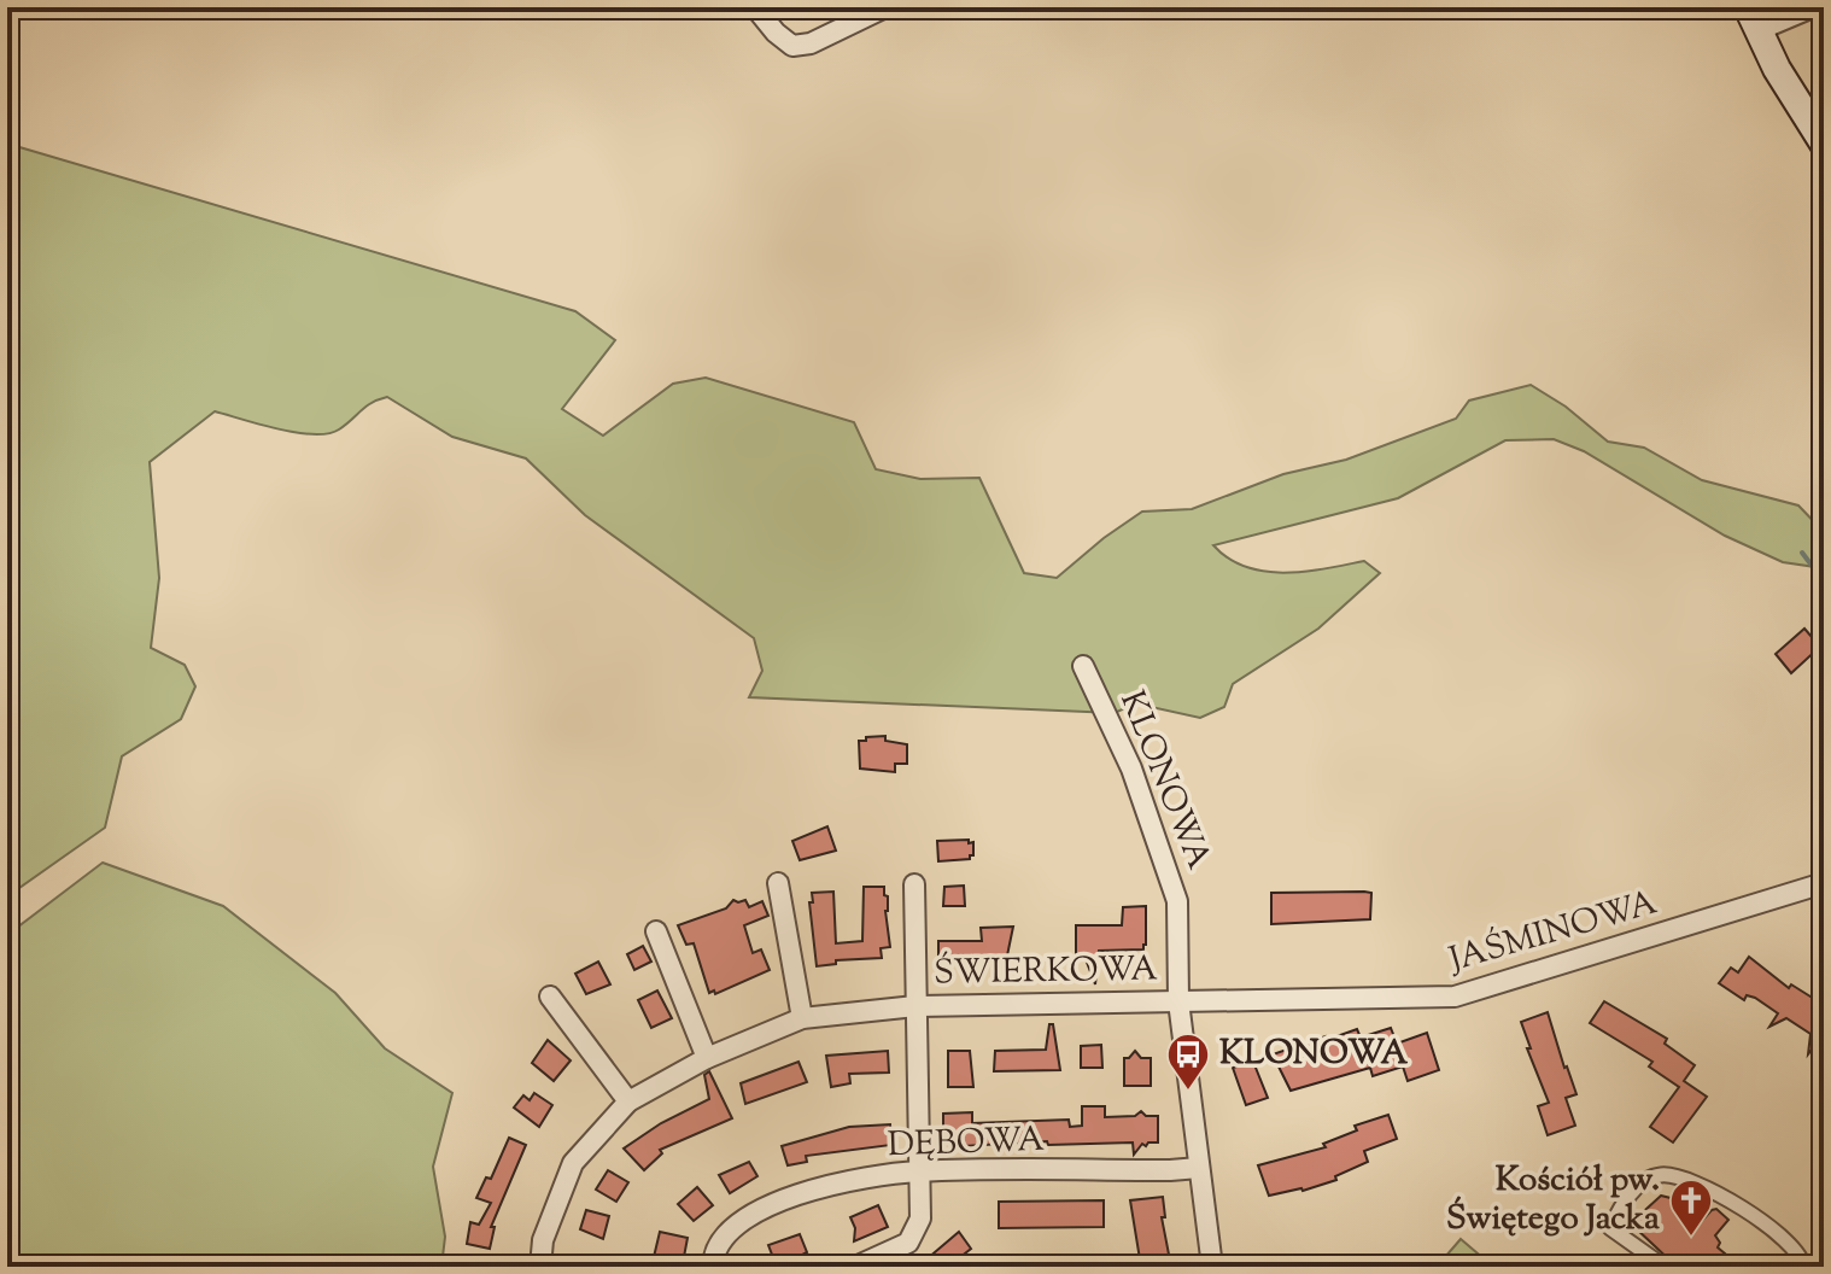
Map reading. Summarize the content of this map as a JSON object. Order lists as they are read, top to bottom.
{
  "streets": {
    "street": [
      "KLONOWA",
      "JAŚMINOWA",
      "ŚWIERKOWA",
      "DĘBOWA"
    ]
  },
  "crossings": [
    ["KLONOWA", "JAŚMINOWA"],
    ["KLONOWA", "ŚWIERKOWA"],
    ["KLONOWA", "DĘBOWA"],
    ["JAŚMINOWA", "ŚWIERKOWA"],
    ["ŚWIERKOWA", "DĘBOWA"]
  ],
  "places": {
    "bus stop": ["KLONOWA"],
    "church": ["Kościół pw. Świętego Jacka"]
  }
}
